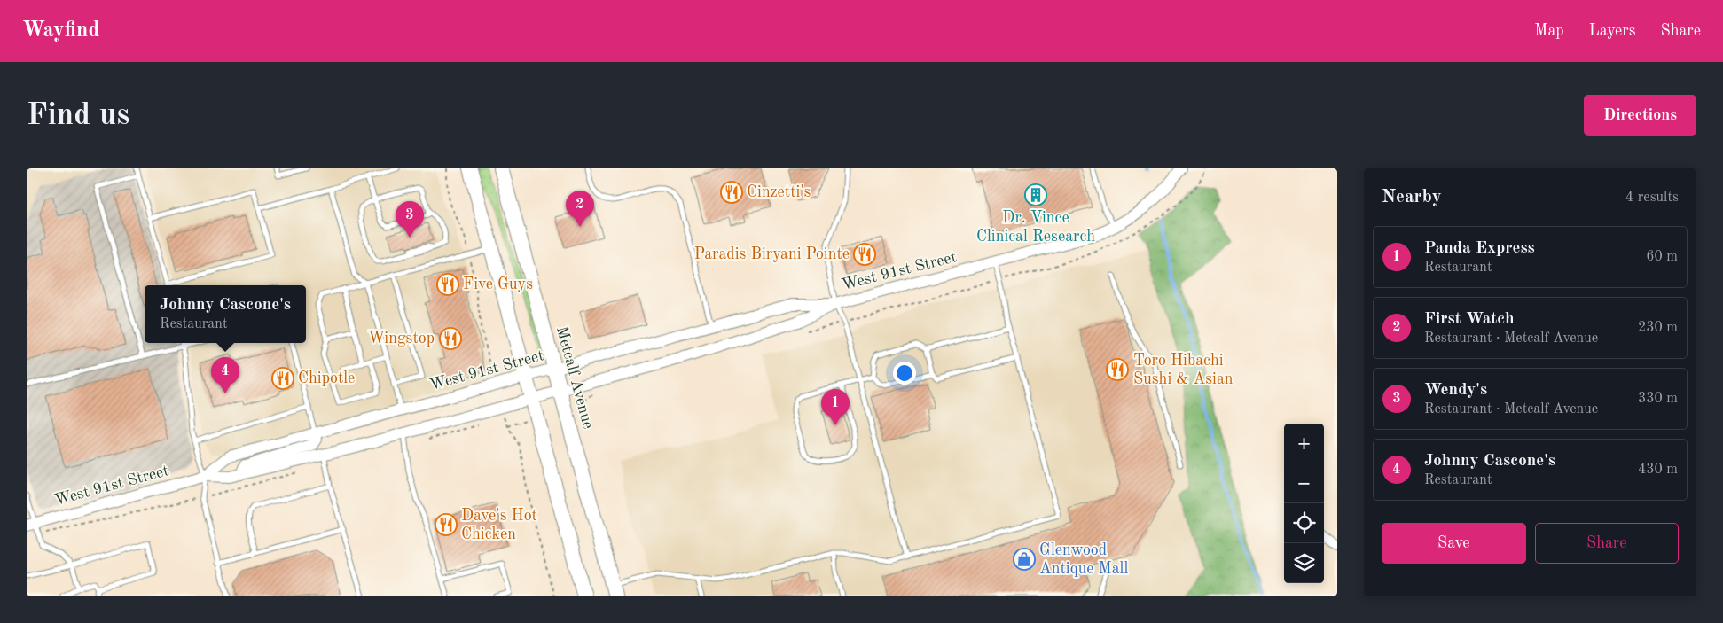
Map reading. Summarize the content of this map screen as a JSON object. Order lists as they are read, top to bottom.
{
  "streets": {
    "main road": ["Metcalf Avenue"],
    "street": ["West 91st Street"]
  },
  "crossings": [
    ["West 91st Street", "Metcalf Avenue"]
  ],
  "places": {
    "restaurant": [
      "Cinzetti's",
      "Paradis Biryani Pointe",
      "Five Guys",
      "Wingstop",
      "Toro Hibachi Sushi & Asian",
      "Chipotle",
      "Dave's Hot Chicken"
    ],
    "building": ["Dr. Vince Clinical Research"],
    "shop": ["Glenwood Antique Mall"]
  },
  "page": {
    "header": "Wayfind",
    "nav": ["Map", "Layers", "Share"],
    "buttons": [
      "Directions",
      ["Save", "Share"]
    ],
    "title": "Find us",
    "heading": ["Nearby", "4 results"],
    "pins": [
      "2",
      "3",
      "4",
      "1"
    ],
    "list": [
      {
        "mark": "1",
        "name": "Panda Express",
        "note": "Restaurant",
        "value": "60 m"
      },
      {
        "mark": "2",
        "name": "First Watch",
        "note": "Restaurant · Metcalf Avenue",
        "value": "230 m"
      },
      {
        "mark": "3",
        "name": "Wendy's",
        "note": "Restaurant · Metcalf Avenue",
        "value": "330 m"
      },
      {
        "mark": "4",
        "name": "Johnny Cascone's",
        "note": "Restaurant",
        "value": "430 m"
      }
    ],
    "popup": ["Johnny Cascone's", "Restaurant"],
    "map_buttons": ["+", "−"]
  }
}
